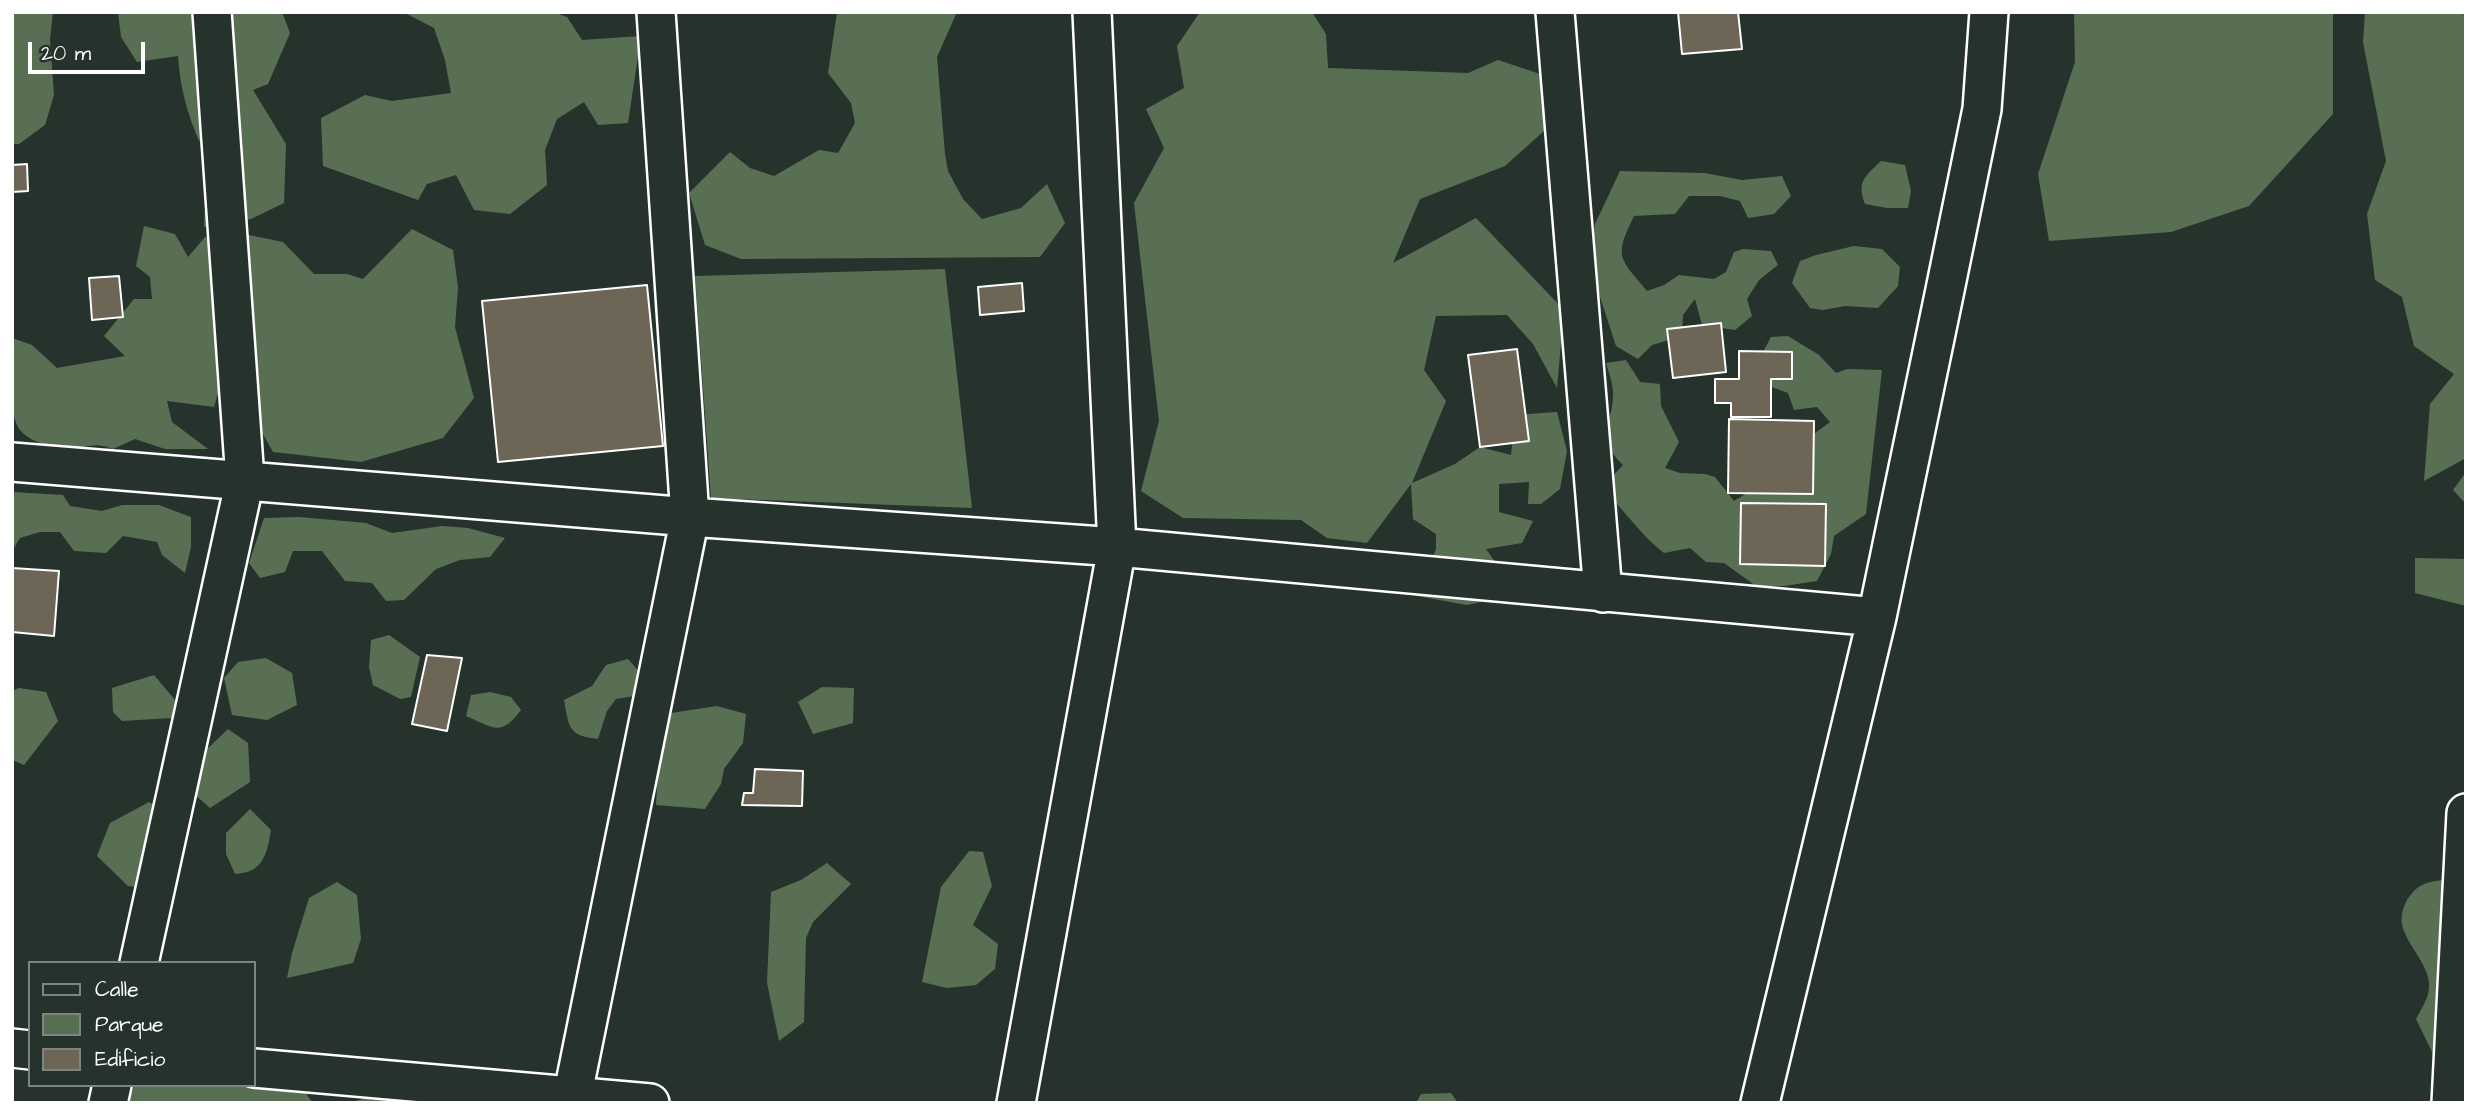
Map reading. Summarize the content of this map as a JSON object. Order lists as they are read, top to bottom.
{
  "legend": ["Calle", "Parque", "Edificio"],
  "scale_bar": "20 m"
}
